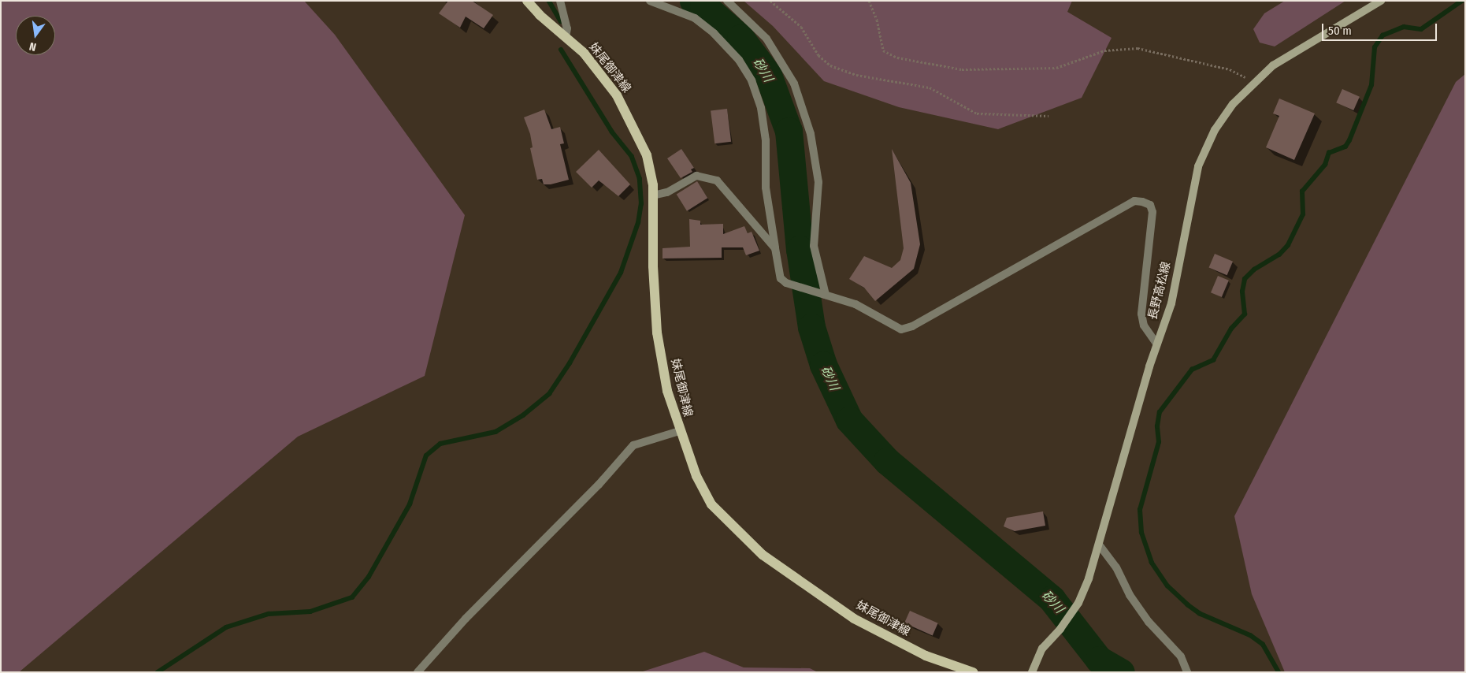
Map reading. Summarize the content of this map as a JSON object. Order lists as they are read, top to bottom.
{
  "streets": {
    "main road": ["妹尾御津線", "長野高松線"]
  },
  "water": ["砂川"],
  "scale_bar": "50 m",
  "north": "bottom"
}
